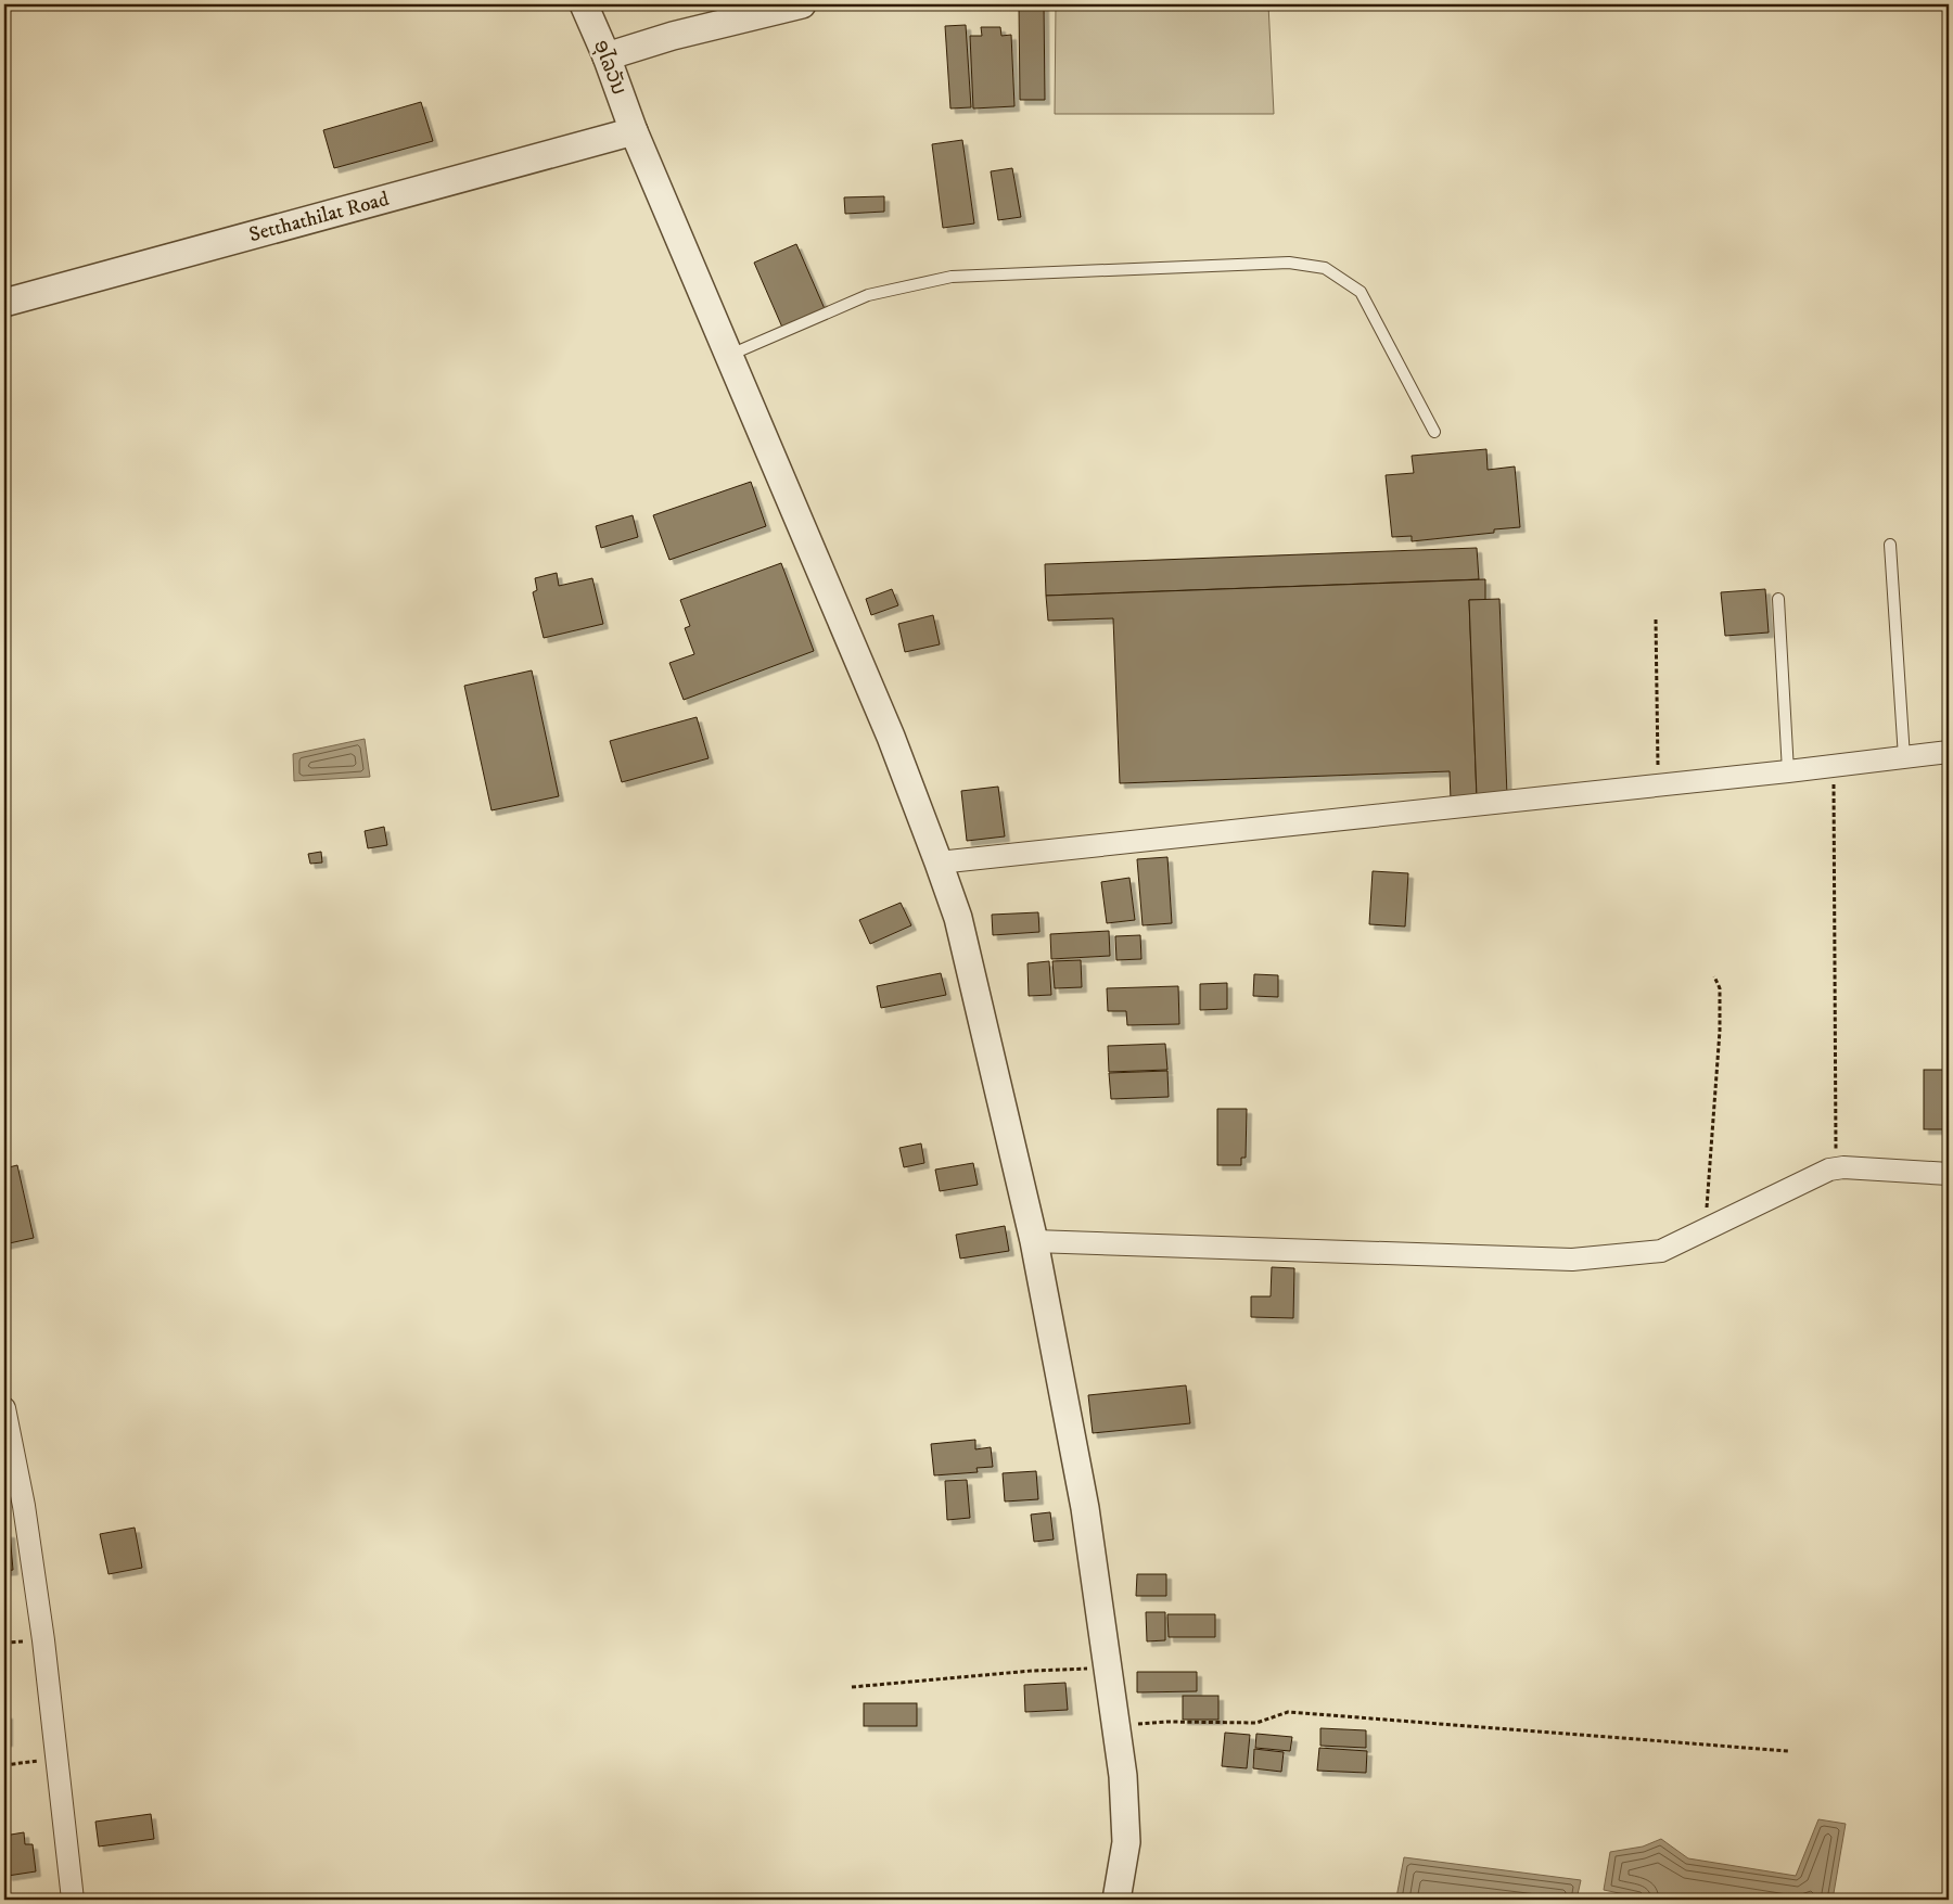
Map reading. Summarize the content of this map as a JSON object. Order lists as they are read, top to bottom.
{
  "streets": {
    "street": ["ອຸໄລວັນ", "Setthathilat Road"]
  },
  "crossings": [
    ["ອຸໄລວັນ", "Setthathilat Road"]
  ]
}
